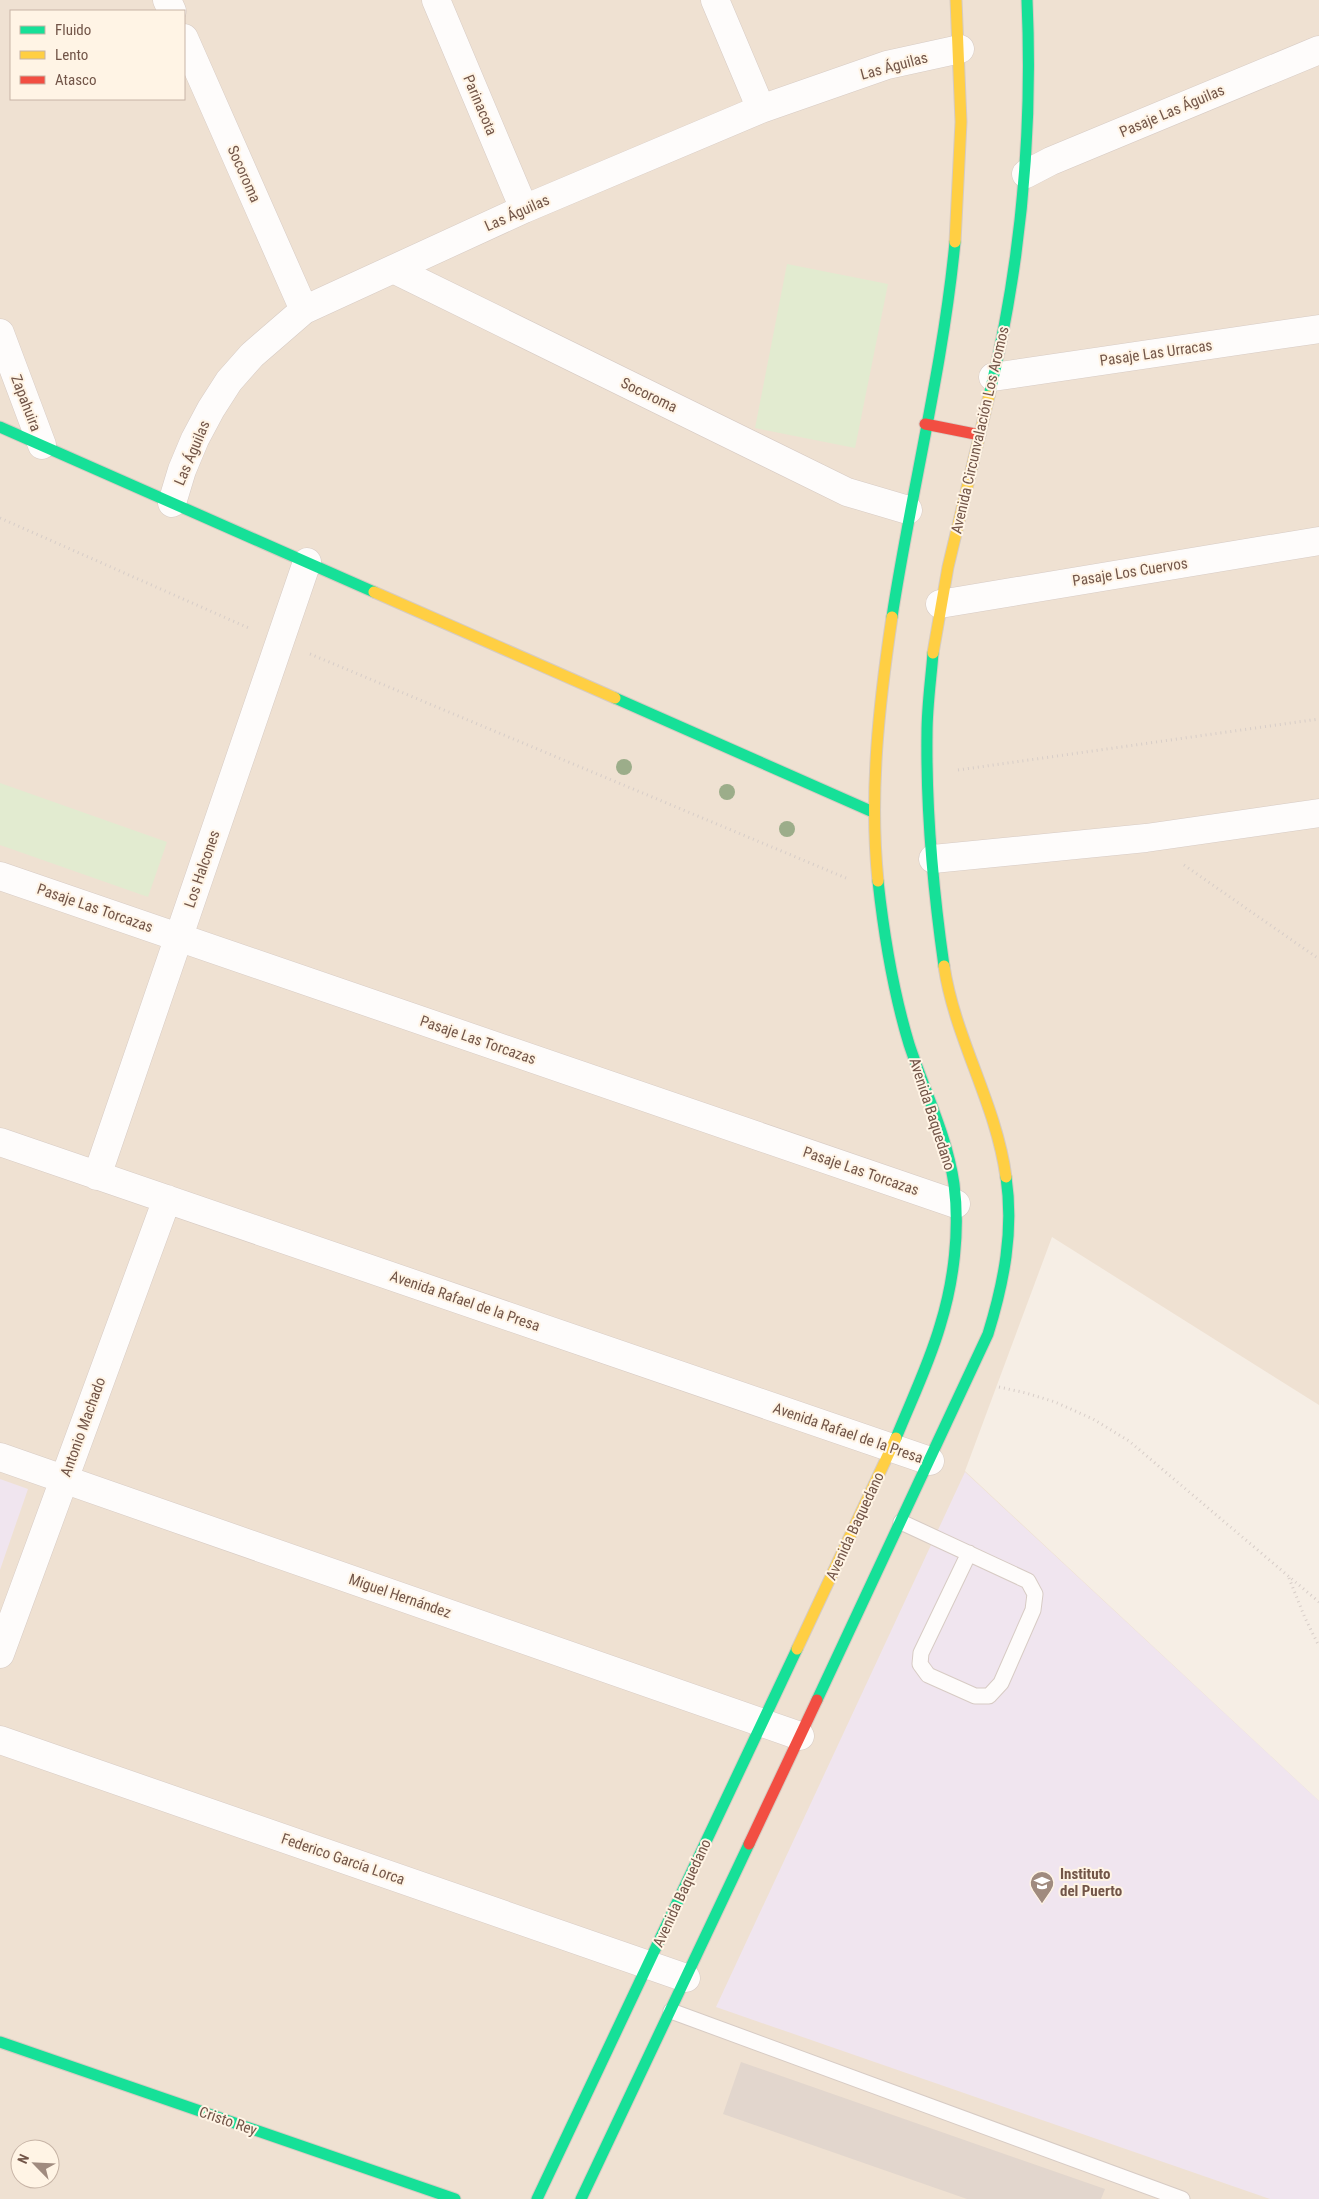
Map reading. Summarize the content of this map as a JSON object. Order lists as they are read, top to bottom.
{
  "streets": {
    "main road": ["Avenida Circunvalación Los Aromos", "Avenida Baquedano", "Cristo Rey"],
    "street": [
      "Las Águilas",
      "Parinacota",
      "Pasaje Las Águilas",
      "Socoroma",
      "Pasaje Las Urracas",
      "Zapahuira",
      "Pasaje Los Cuervos",
      "Los Halcones",
      "Pasaje Las Torcazas",
      "Avenida Rafael de la Presa",
      "Antonio Machado",
      "Miguel Hernández",
      "Federico García Lorca"
    ]
  },
  "crossings": [
    ["Las Águilas", "Parinacota"],
    ["Las Águilas", "Socoroma"],
    ["Pasaje Las Águilas", "Avenida Circunvalación Los Aromos"],
    ["Pasaje Las Urracas", "Avenida Circunvalación Los Aromos"],
    ["Avenida Circunvalación Los Aromos", "Pasaje Los Cuervos"],
    ["Los Halcones", "Pasaje Las Torcazas"],
    ["Los Halcones", "Avenida Rafael de la Presa"],
    ["Pasaje Las Torcazas", "Avenida Baquedano"],
    ["Avenida Baquedano", "Avenida Rafael de la Presa"],
    ["Avenida Baquedano", "Miguel Hernández"],
    ["Avenida Baquedano", "Federico García Lorca"],
    ["Avenida Rafael de la Presa", "Antonio Machado"],
    ["Antonio Machado", "Miguel Hernández"]
  ],
  "places": {
    "school or university": ["Instituto del Puerto"]
  },
  "legend": ["Fluido", "Lento", "Atasco"],
  "north": "top left"
}
